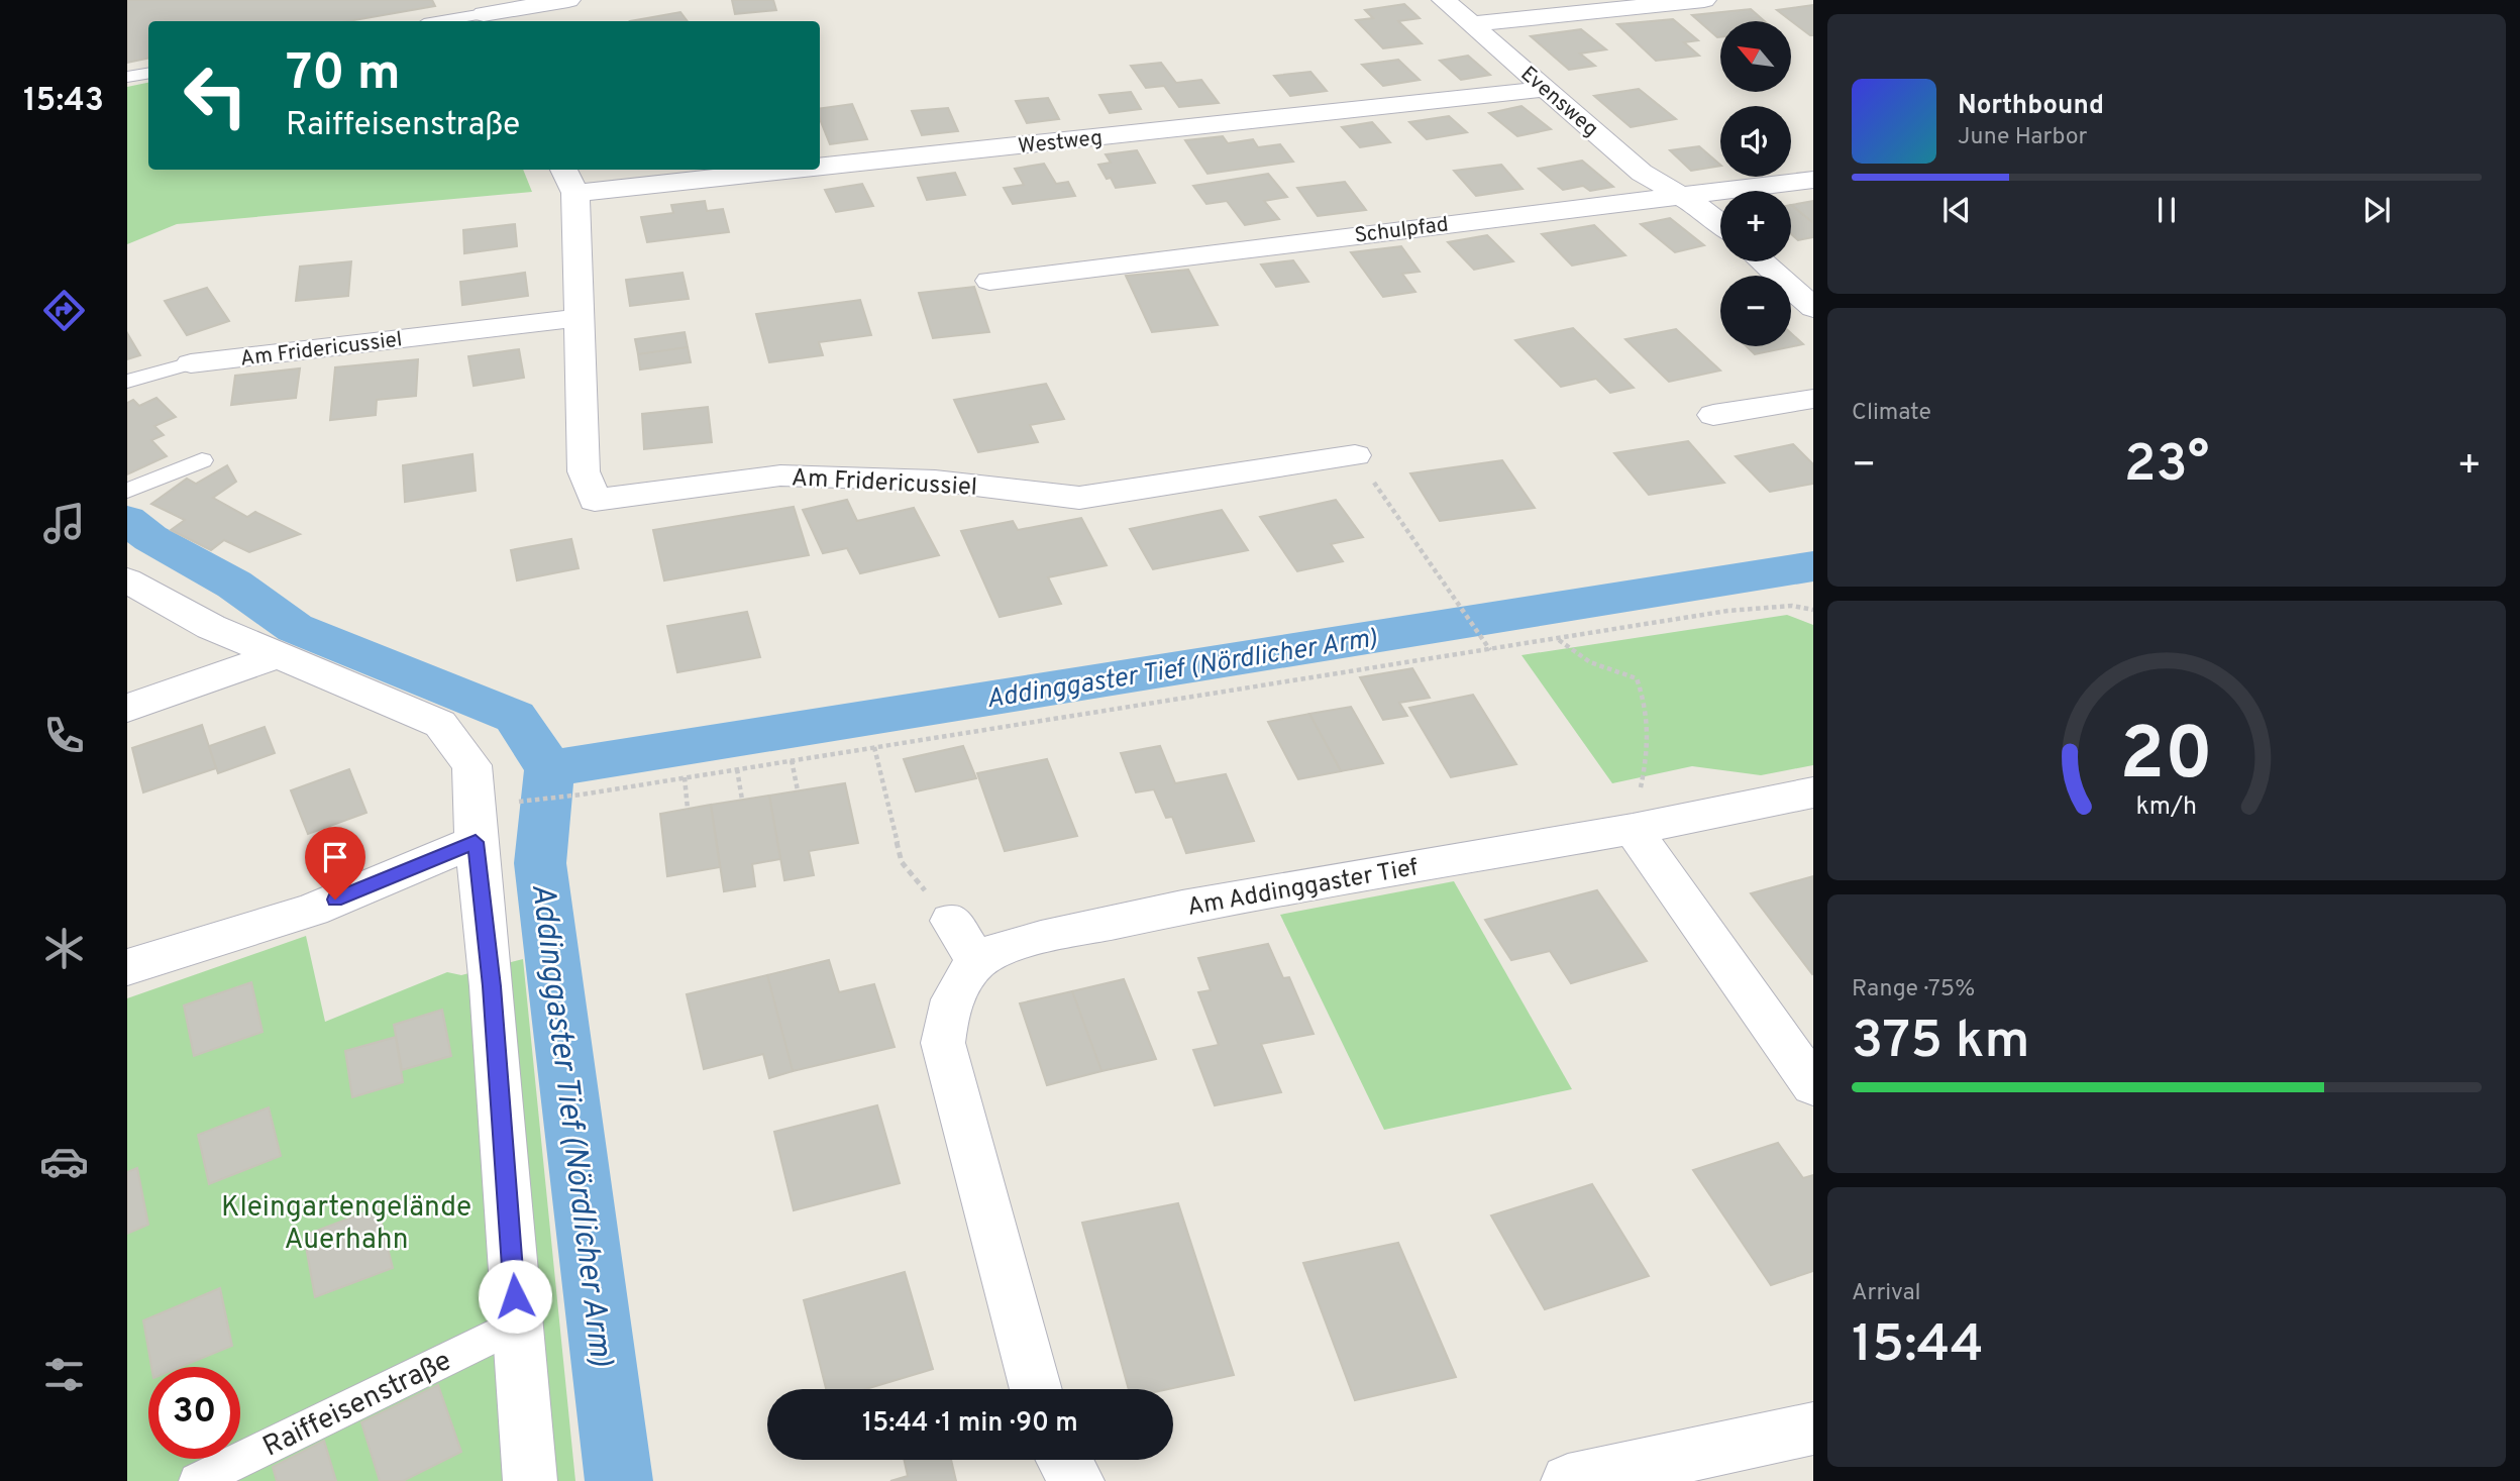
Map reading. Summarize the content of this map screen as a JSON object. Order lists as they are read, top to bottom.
{
  "streets": {
    "street": [
      "Evensweg",
      "Westweg",
      "Schulpfad",
      "Am Fridericussiel",
      "Am Addinggaster Tief"
    ],
    "lane": ["Raiffeisenstraße"]
  },
  "crossings": [
    ["Evensweg", "Westweg"],
    ["Evensweg", "Schulpfad"],
    ["Westweg", "Am Fridericussiel"]
  ],
  "water": ["Addinggaster Tief (Nördlicher Arm)"],
  "parks": ["Kleingartengelände Auerhahn"],
  "north": "top left",
  "page": {
    "tabs": "15:43",
    "map_buttons": ["+", "−"],
    "turn": ["70 m", "Raiffeisenstraße"],
    "song": ["Northbound", "June Harbor"],
    "tile": [
      "Climate",
      ["Range · 75%", "375 km"],
      ["Arrival", "15:44"]
    ],
    "heat": ["−", "23°", "+"],
    "limit": "30",
    "trip": "15:44 · 1 min · 90 m",
    "gauge": ["20", "km/h"]
  }
}
